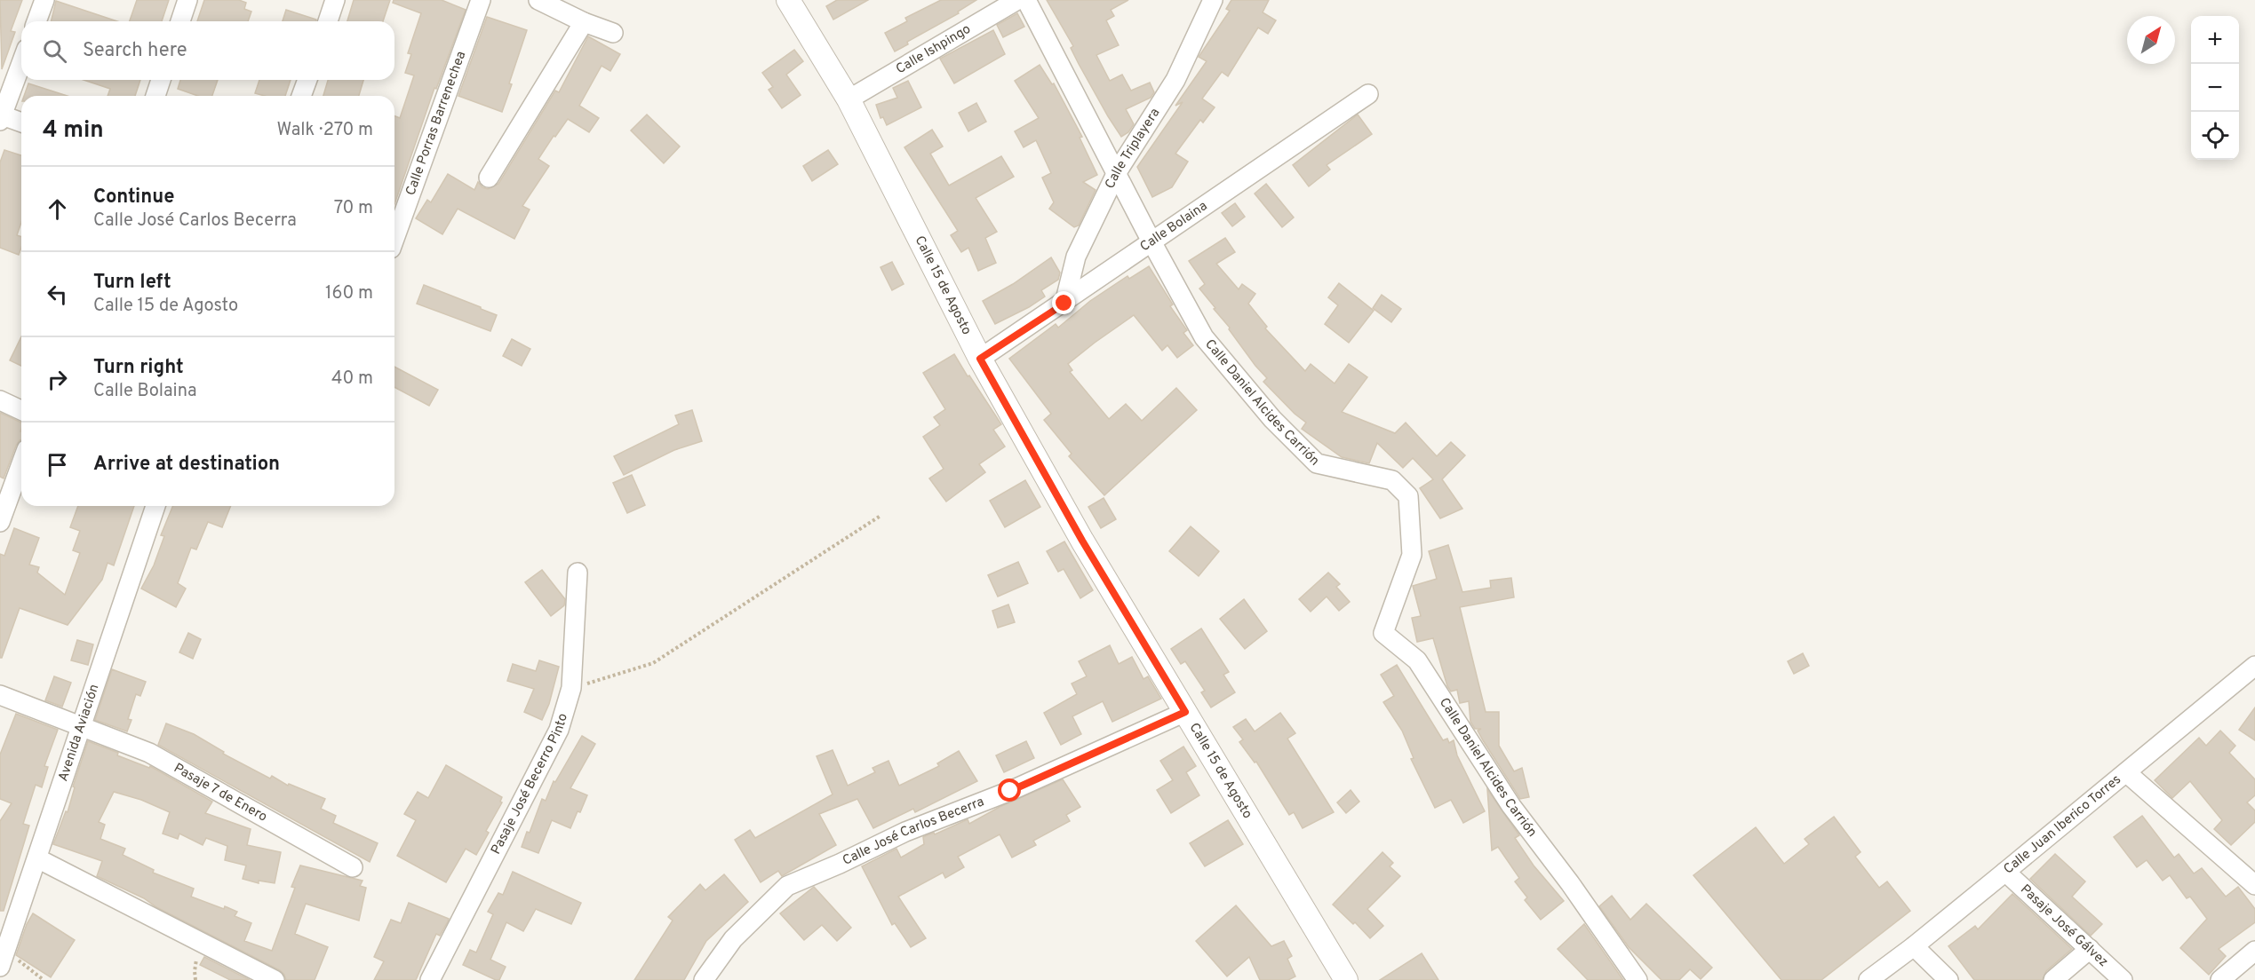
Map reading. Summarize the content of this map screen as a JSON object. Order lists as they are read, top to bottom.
{
  "streets": {
    "street": [
      "Calle Ishpingo",
      "Calle Porras Barrenechea",
      "Calle Triplayera",
      "Calle Bolaina",
      "Calle 15 de Agosto",
      "Calle Daniel Alcides Carrión",
      "Avenida Aviación",
      "Pasaje José Becerro Pinto",
      "Pasaje 7 de Enero",
      "Calle Juan Iberico Torres",
      "Calle José Carlos Becerra",
      "Pasaje José Gálvez"
    ]
  },
  "crossings": [
    ["Calle Ishpingo", "Calle 15 de Agosto"],
    ["Calle Triplayera", "Calle Bolaina"],
    ["Calle Triplayera", "Calle Daniel Alcides Carrión"],
    ["Calle Bolaina", "Calle 15 de Agosto"],
    ["Calle Bolaina", "Calle Daniel Alcides Carrión"],
    ["Calle 15 de Agosto", "Calle José Carlos Becerra"],
    ["Avenida Aviación", "Pasaje 7 de Enero"],
    ["Calle Juan Iberico Torres", "Pasaje José Gálvez"]
  ],
  "north": "top right",
  "page": {
    "map_buttons": ["+", "−"],
    "search": "Search here",
    "heading": ["4 min", "Walk · 270 m"],
    "list": [
      ["Continue", "Calle José Carlos Becerra", "70 m"],
      ["Turn left", "Calle 15 de Agosto", "160 m"],
      ["Turn right", "Calle Bolaina", "40 m"],
      "Arrive at destination"
    ]
  }
}
